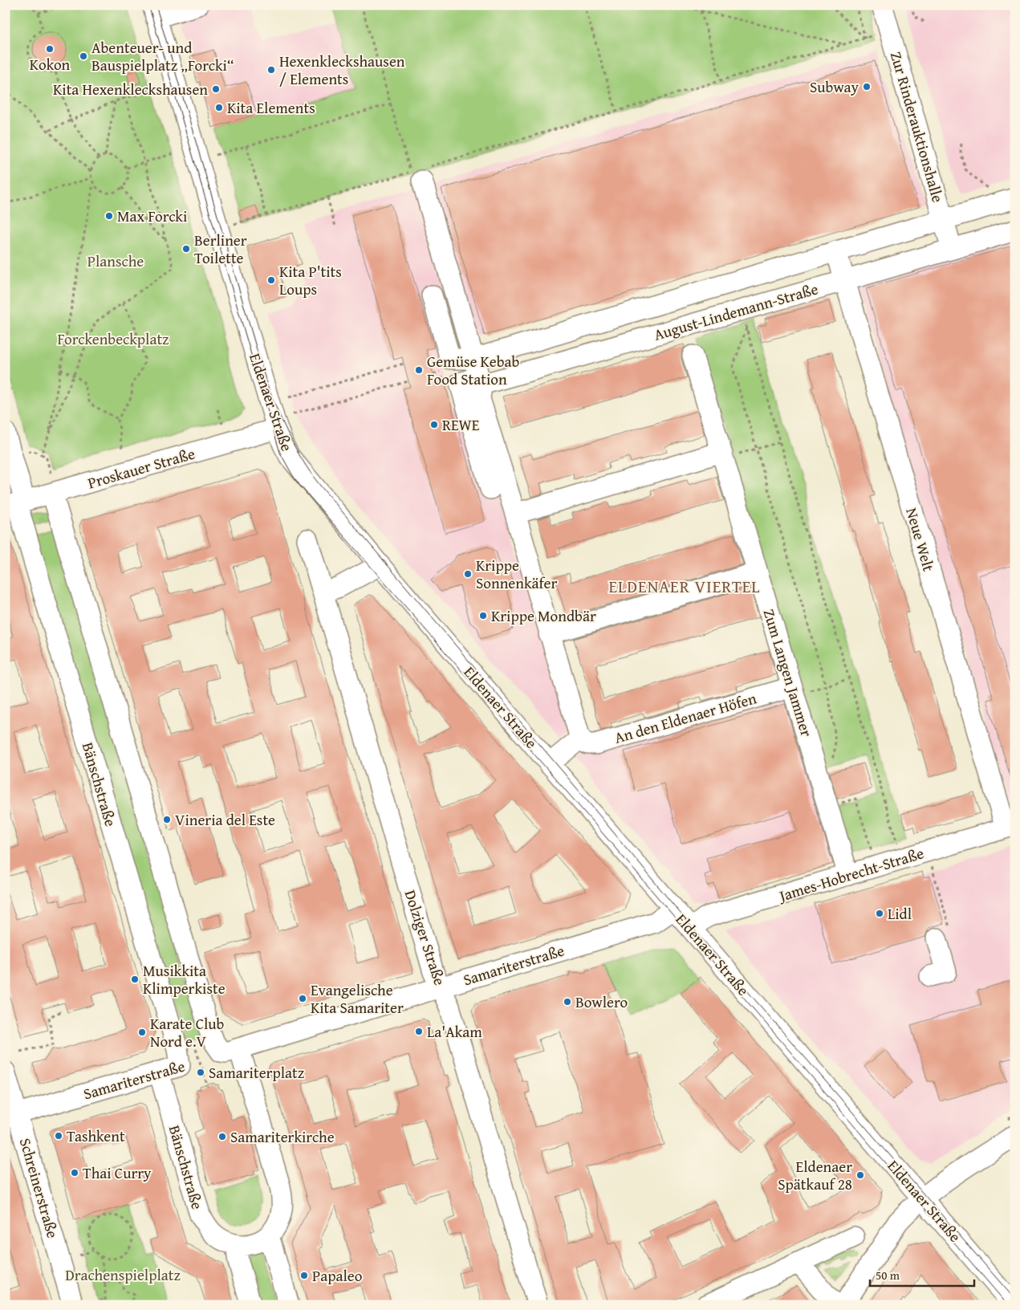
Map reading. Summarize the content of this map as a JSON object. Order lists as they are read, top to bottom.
{
  "streets": {
    "street": [
      "Zur Rinderauktionshalle",
      "August-Lindemann-Straße",
      "Eldenaer Straße",
      "Proskauer Straße",
      "Neue Welt",
      "Zum Langen Jammer",
      "An den Eldenaer Höfen",
      "Bänschstraße",
      "James-Hobrecht-Straße",
      "Dolziger Straße",
      "Samariterstraße",
      "Schreinerstraße"
    ]
  },
  "crossings": [
    ["Zur Rinderauktionshalle", "August-Lindemann-Straße"],
    ["August-Lindemann-Straße", "Neue Welt"],
    ["Eldenaer Straße", "Proskauer Straße"],
    ["Eldenaer Straße", "James-Hobrecht-Straße"],
    ["Eldenaer Straße", "Samariterstraße"],
    ["Proskauer Straße", "Bänschstraße"],
    ["Neue Welt", "James-Hobrecht-Straße"],
    ["Zum Langen Jammer", "An den Eldenaer Höfen"],
    ["Zum Langen Jammer", "James-Hobrecht-Straße"],
    ["Bänschstraße", "Samariterstraße"],
    ["Dolziger Straße", "Samariterstraße"],
    ["Samariterstraße", "Schreinerstraße"]
  ],
  "districts": ["ELDENAER VIERTEL"],
  "parks": ["Plansche", "Forckenbeckplatz", "Drachenspielplatz"],
  "places": [
    "Kokon",
    "Abenteuer- und Bauspielplatz „Forcki“",
    "Hexenkleckshausen / Elements",
    "Subway",
    "Kita Hexenkleckshausen",
    "Kita Elements",
    "Max Forcki",
    "Berliner Toilette",
    "Kita P'tits Loups",
    "Gemüse Kebab Food Station",
    "REWE",
    "Krippe Sonnenkäfer",
    "Krippe Mondbär",
    "Vineria del Este",
    "Lidl",
    "Musikkita Klimperkiste",
    "Evangelische Kita Samariter",
    "Bowlero",
    "La'Akam",
    "Karate Club Nord e.V",
    "Samariterplatz",
    "Tashkent",
    "Samariterkirche",
    "Thai Curry",
    "Eldenaer Spätkauf 28",
    "Papaleo"
  ],
  "scale_bar": "50 m"
}
